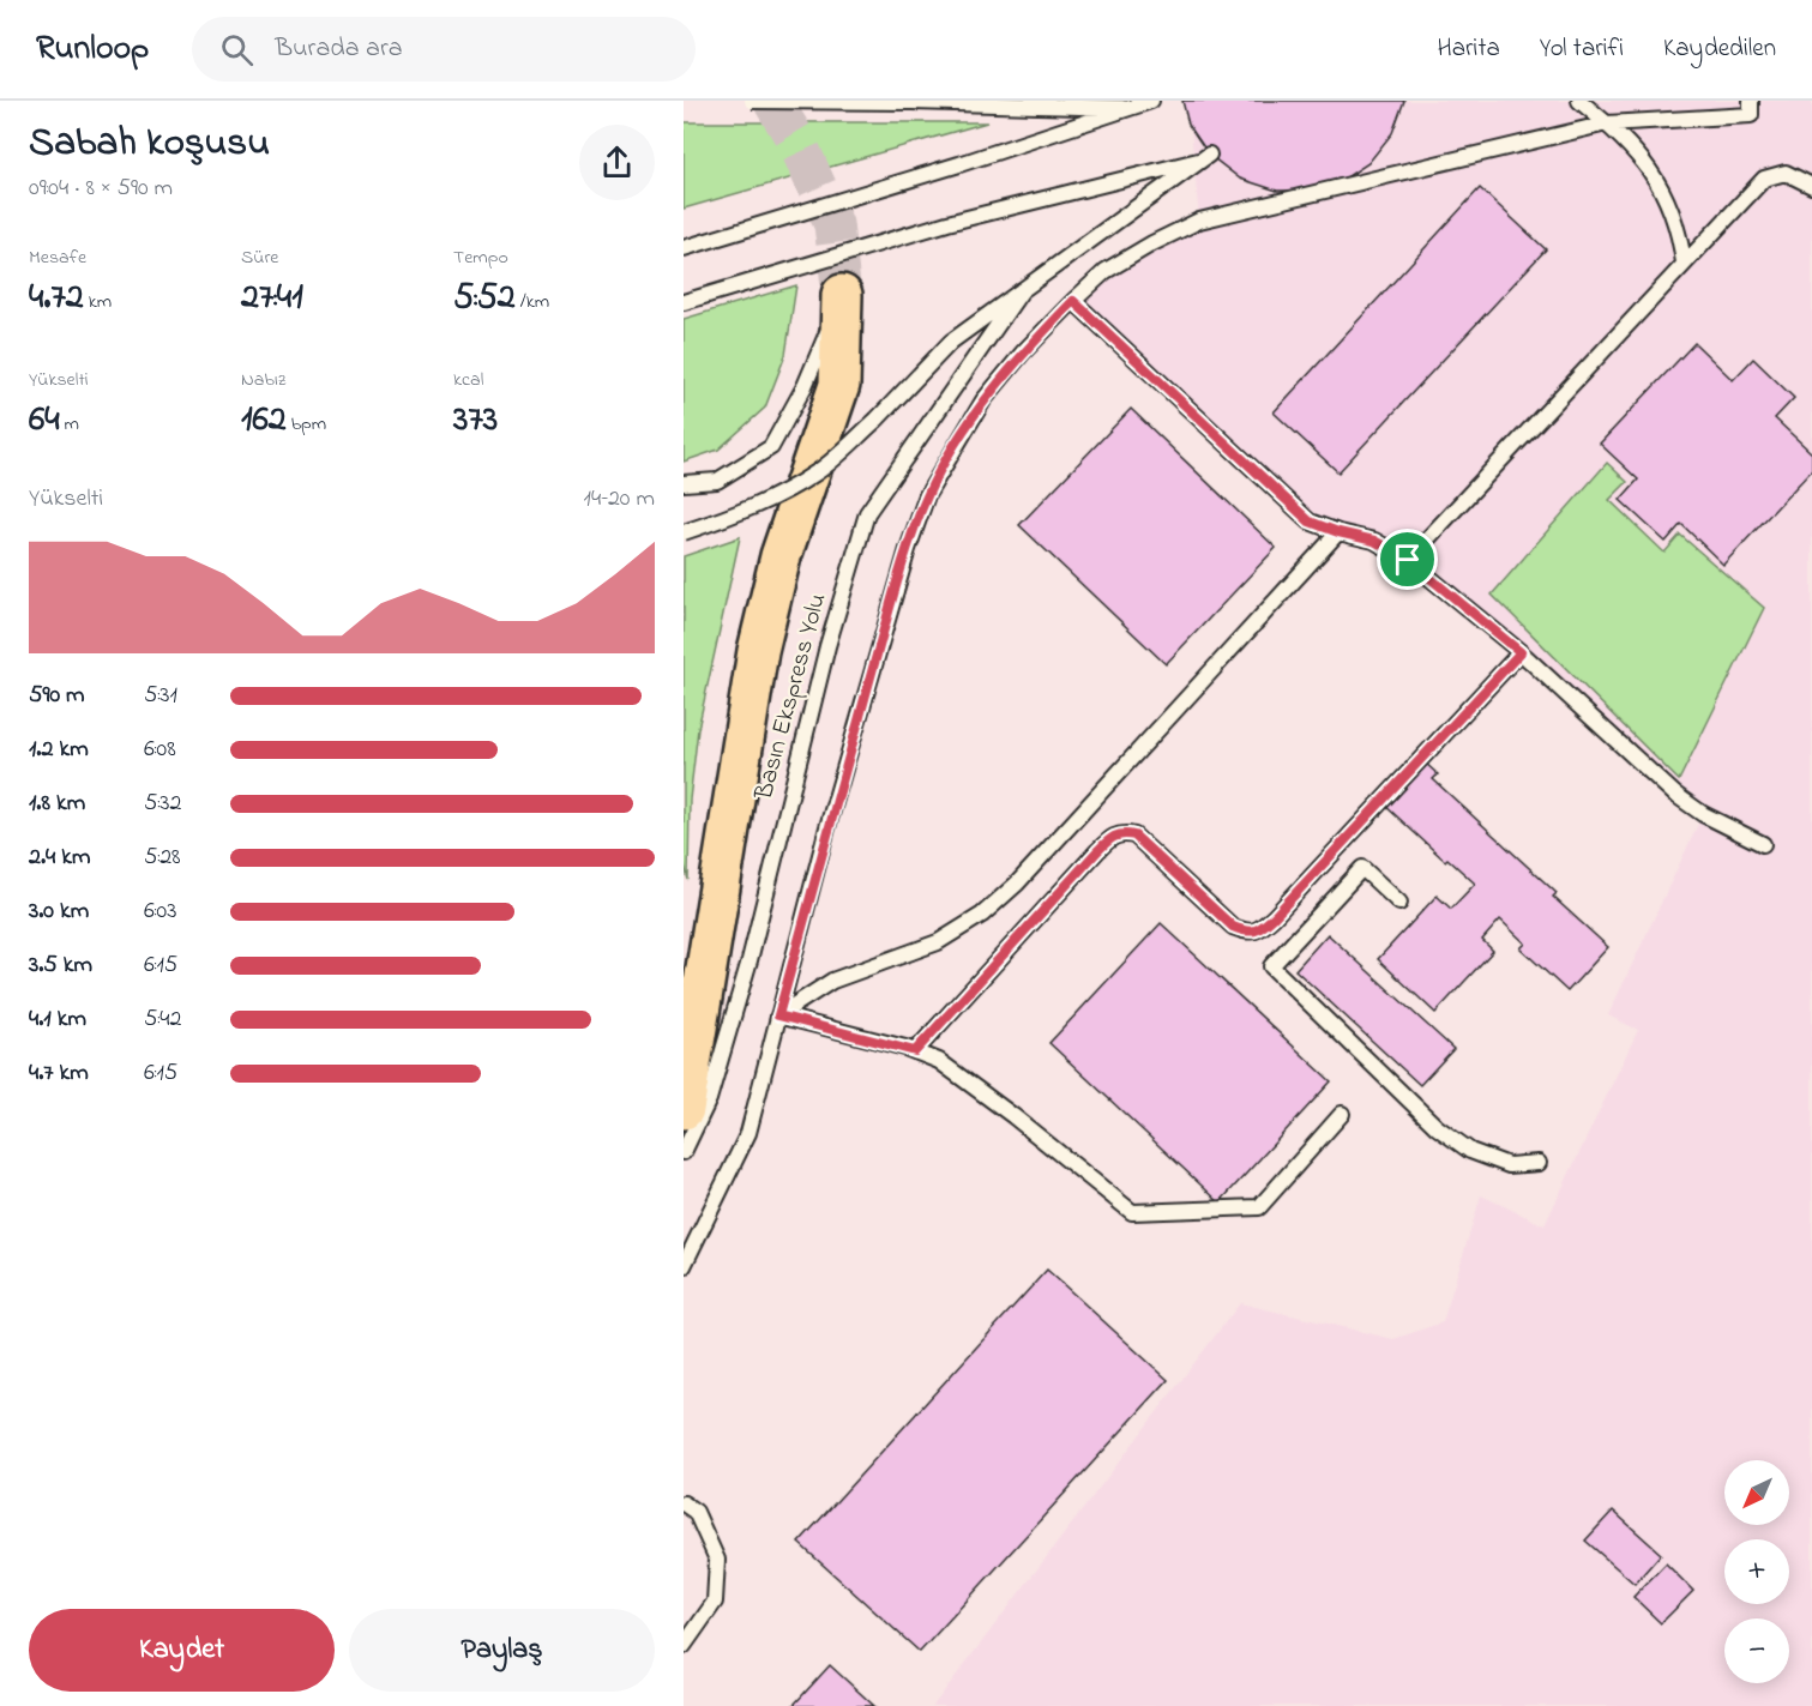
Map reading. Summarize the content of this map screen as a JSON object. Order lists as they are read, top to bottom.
{
  "streets": {
    "lane": ["Basın Ekspress Yolu"]
  },
  "north": "bottom left",
  "page": {
    "header": "Runloop",
    "search": "Burada ara",
    "nav": ["Harita", "Yol tarifi", "Kaydedilen"],
    "heading": ["Sabah koşusu", "09:04 · 8 × 590 m"],
    "stats": [
      ["Mesafe", "4.72 km"],
      ["Süre", "27:41"],
      ["Tempo", "5:52 /km"],
      ["Yükselti", "64 m"],
      ["Nabız", "162 bpm"],
      ["kcal", "373"]
    ],
    "chart": ["Yükselti", "14–20 m"],
    "list": [
      {
        "name": "590 m",
        "note": "5:31"
      },
      {
        "name": "1.2 km",
        "note": "6:08"
      },
      {
        "name": "1.8 km",
        "note": "5:32"
      },
      {
        "name": "2.4 km",
        "note": "5:28"
      },
      {
        "name": "3.0 km",
        "note": "6:03"
      },
      {
        "name": "3.5 km",
        "note": "6:15"
      },
      {
        "name": "4.1 km",
        "note": "5:42"
      },
      {
        "name": "4.7 km",
        "note": "6:15"
      }
    ],
    "map_buttons": ["+", "−"],
    "buttons": ["Kaydet", "Paylaş"]
  }
}
